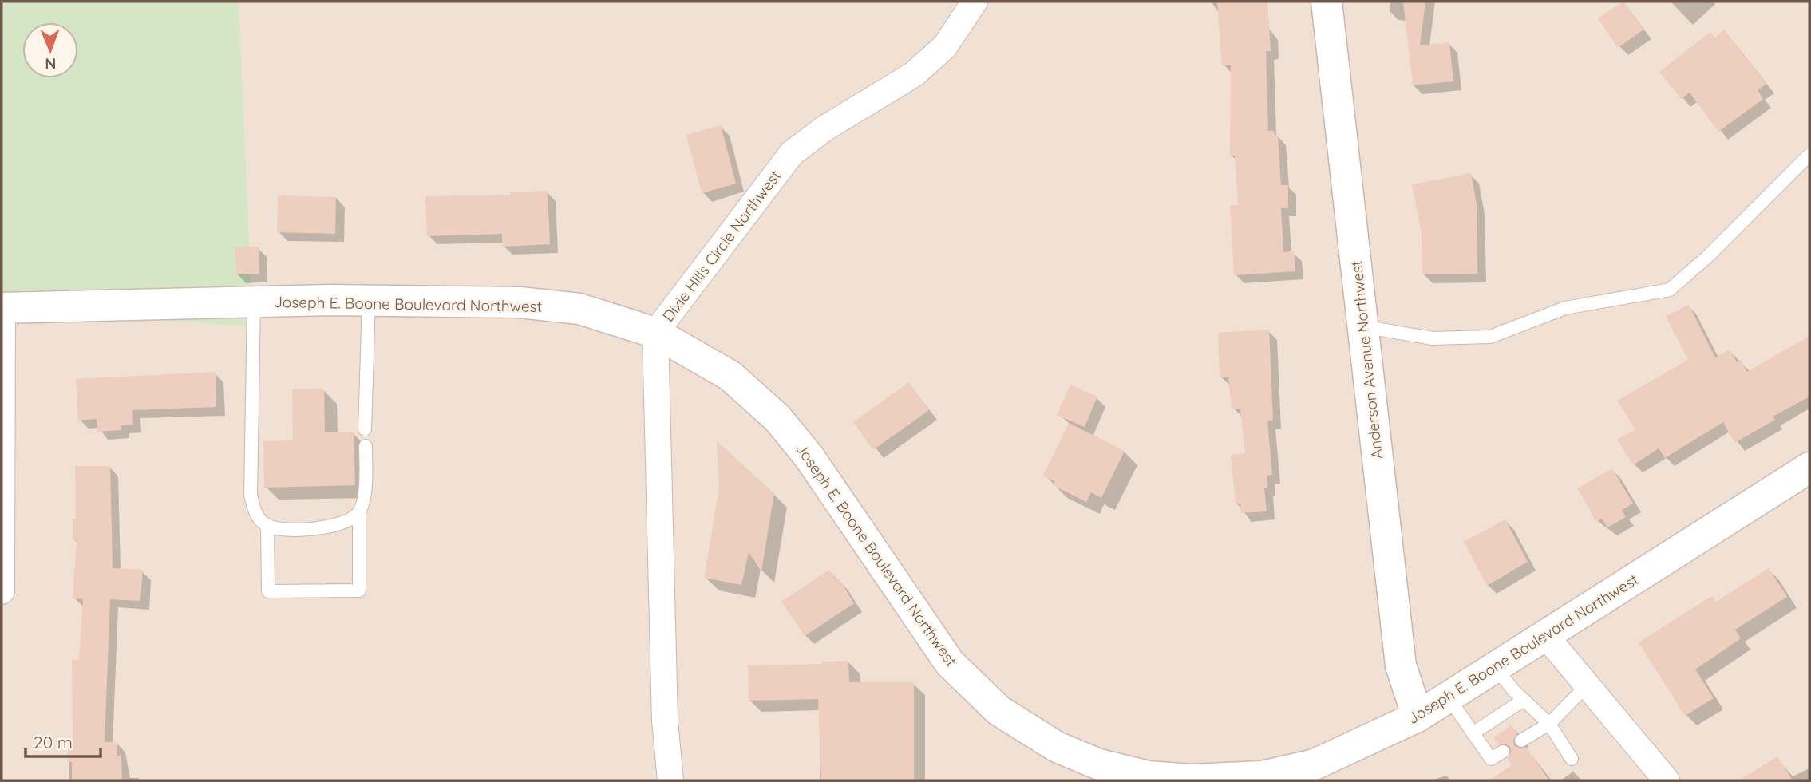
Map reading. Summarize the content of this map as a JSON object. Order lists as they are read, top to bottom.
{
  "streets": {
    "main road": ["Joseph E. Boone Boulevard Northwest", "Anderson Avenue Northwest"],
    "street": ["Dixie Hills Circle Northwest"]
  },
  "crossings": [
    ["Dixie Hills Circle Northwest", "Joseph E. Boone Boulevard Northwest"],
    ["Joseph E. Boone Boulevard Northwest", "Anderson Avenue Northwest"]
  ],
  "scale_bar": "20 m",
  "north": "bottom"
}
